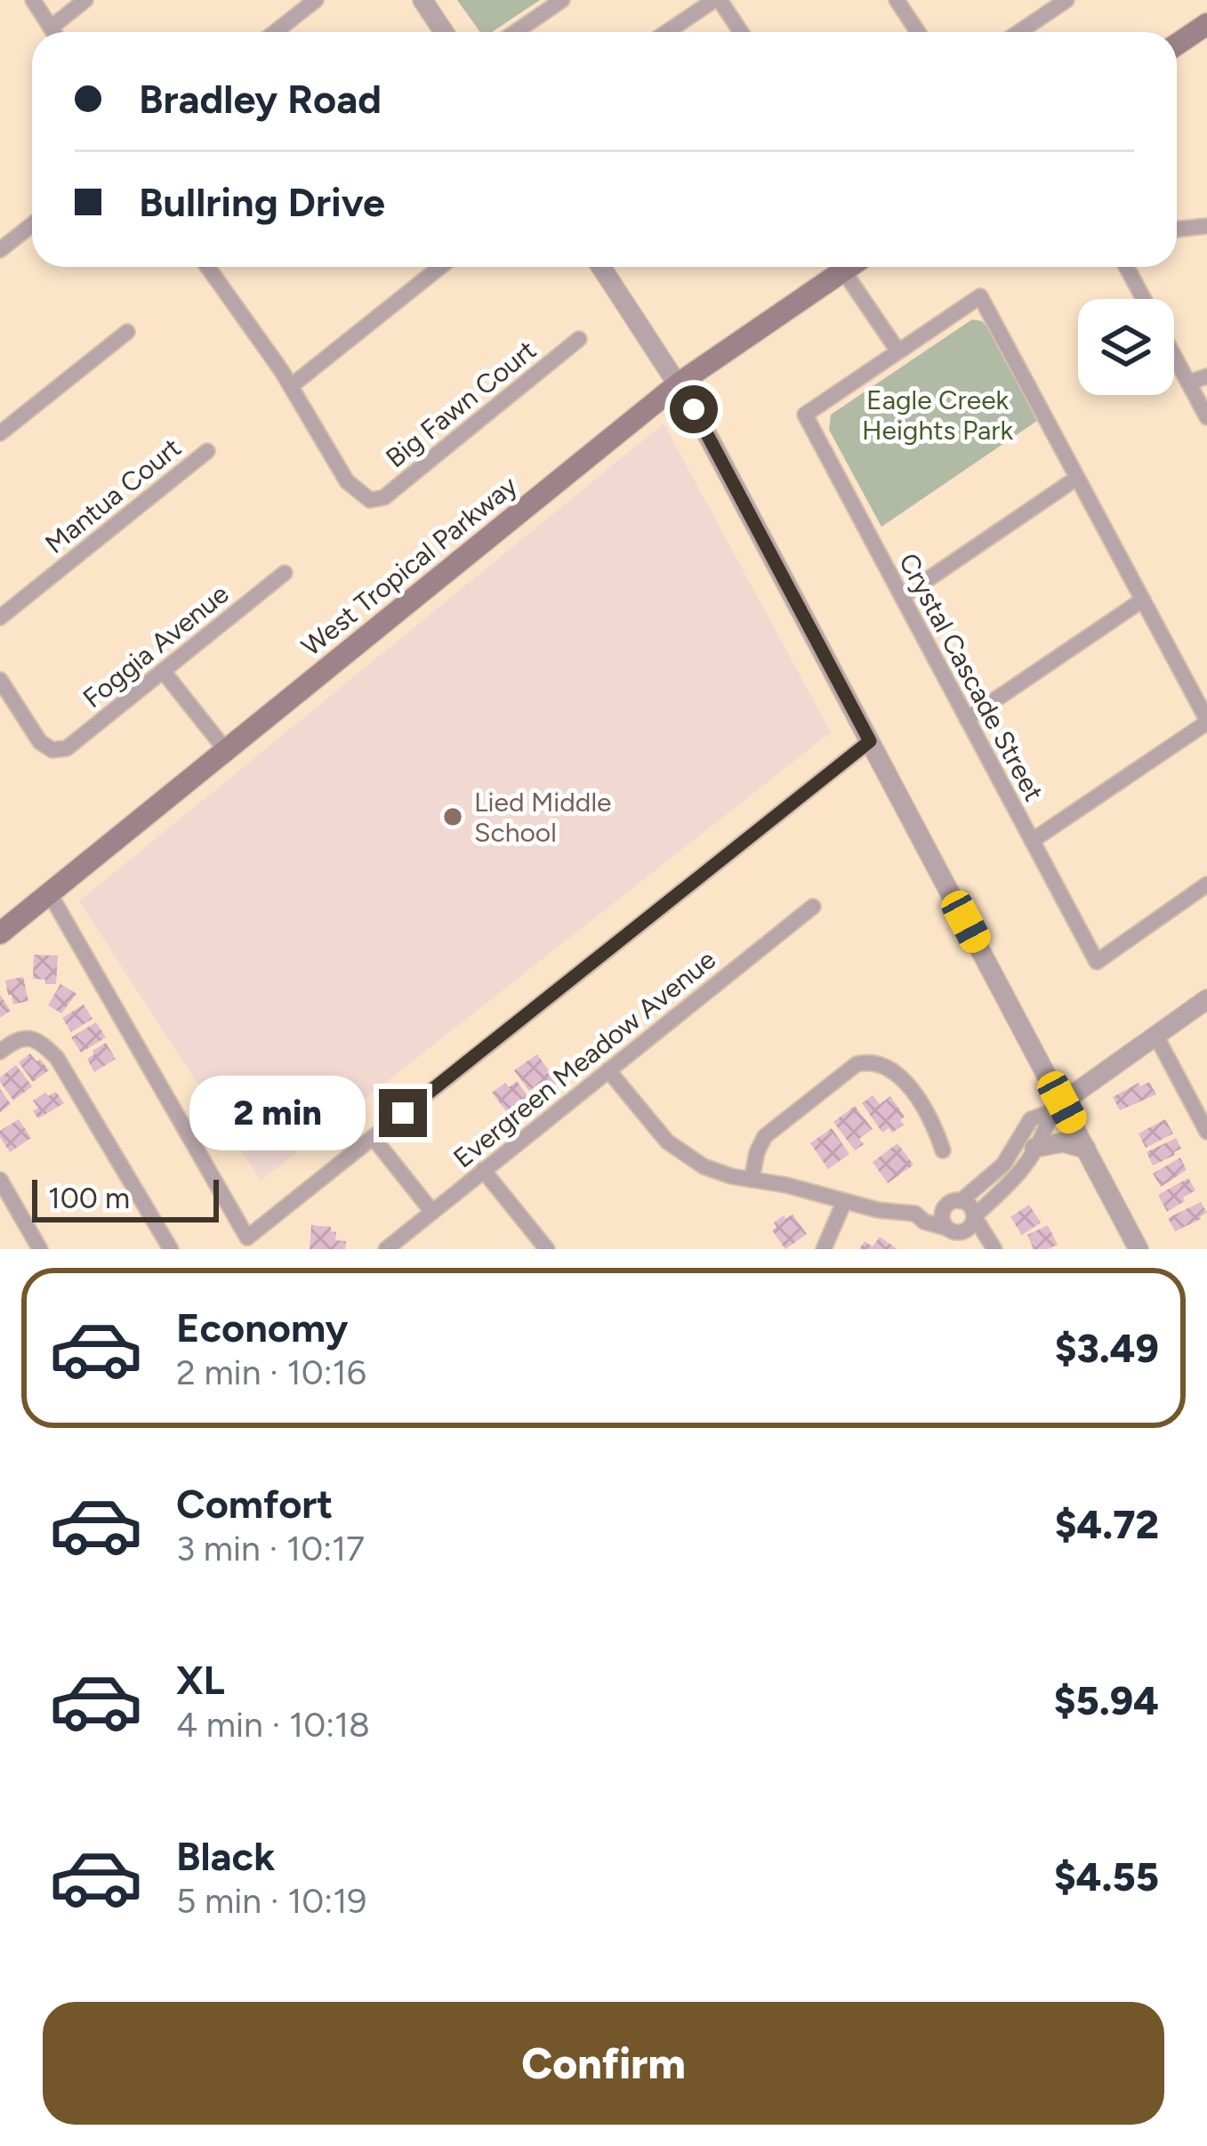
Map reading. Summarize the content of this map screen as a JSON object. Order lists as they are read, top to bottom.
{
  "streets": {
    "main road": ["West Tropical Parkway"],
    "street": [
      "Big Fawn Court",
      "Mantua Court",
      "Foggia Avenue",
      "Crystal Cascade Street",
      "Evergreen Meadow Avenue"
    ]
  },
  "parks": ["Eagle Creek Heights Park"],
  "places": ["Lied Middle School"],
  "scale_bar": "100 m",
  "page": {
    "banner": ["Bradley Road", "Bullring Drive"],
    "bubble": "2 min",
    "scale": "100 m",
    "list": [
      {
        "name": "Economy",
        "note": "2 min · 10:16",
        "value": "$3.49"
      },
      {
        "name": "Comfort",
        "note": "3 min · 10:17",
        "value": "$4.72"
      },
      {
        "name": "XL",
        "note": "4 min · 10:18",
        "value": "$5.94"
      },
      {
        "name": "Black",
        "note": "5 min · 10:19",
        "value": "$4.55"
      }
    ],
    "buttons": "Confirm"
  }
}
